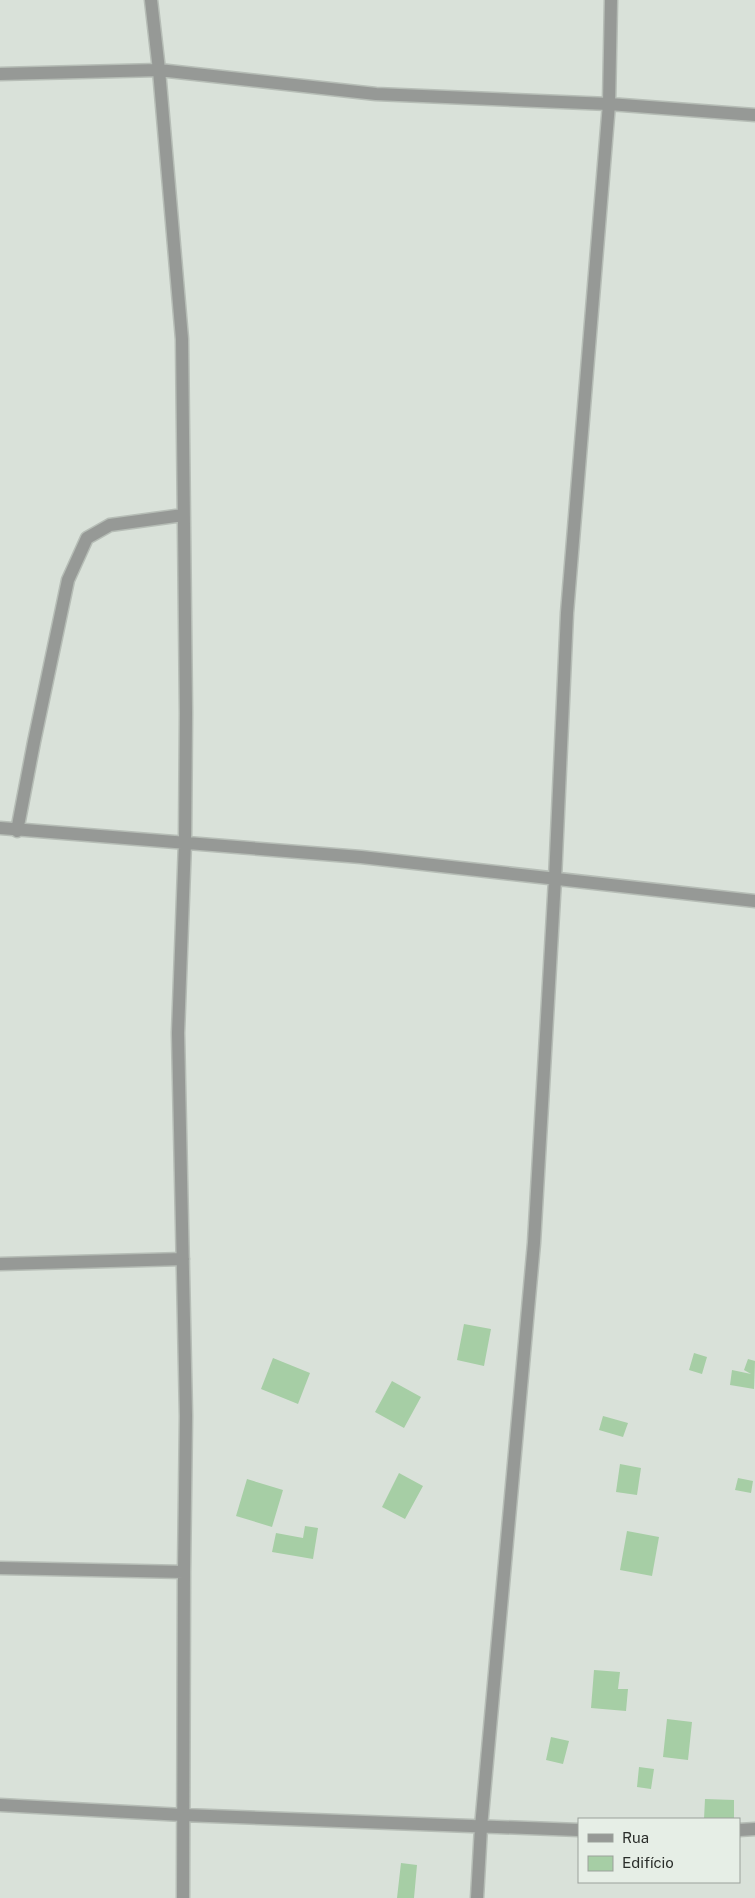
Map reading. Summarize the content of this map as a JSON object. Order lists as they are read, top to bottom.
{
  "legend": ["Rua", "Edifício"]
}
